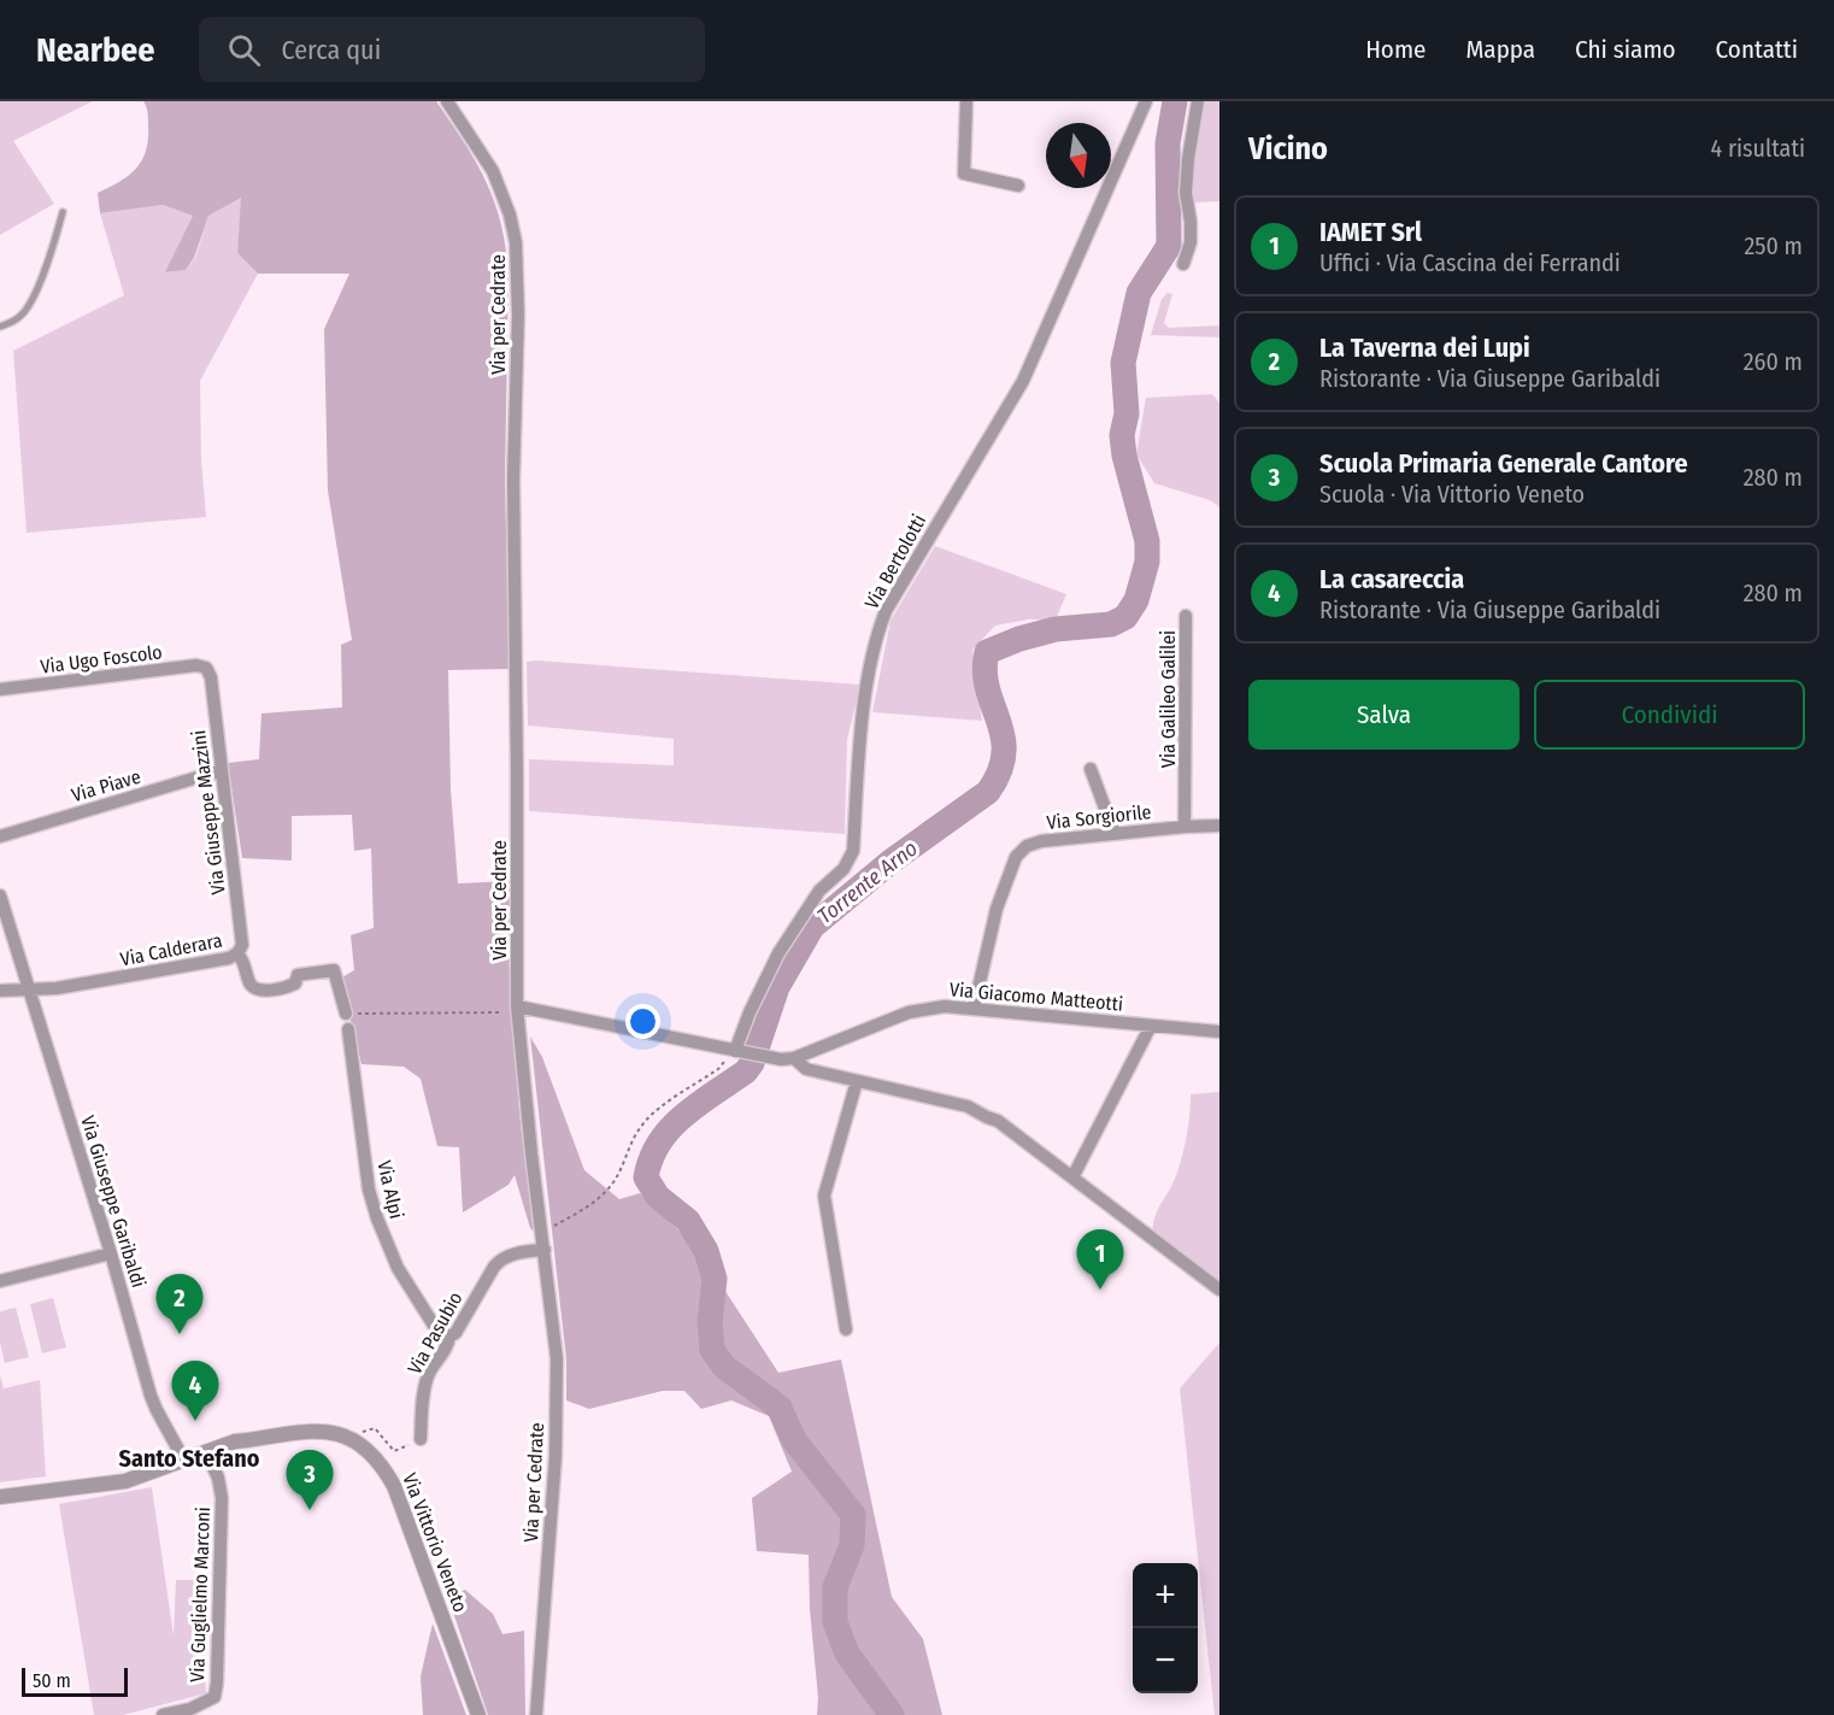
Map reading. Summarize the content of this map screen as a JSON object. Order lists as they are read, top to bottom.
{
  "streets": {
    "street": [
      "Via per Cedrate",
      "Via Bertolotti",
      "Via Ugo Foscolo",
      "Via Galileo Galilei",
      "Via Piave",
      "Via Giuseppe Mazzini",
      "Via Sorgiorile",
      "Via Calderara",
      "Via Giacomo Matteotti",
      "Via Alpi",
      "Via Giuseppe Garibaldi",
      "Via Pasubio",
      "Via Vittorio Veneto",
      "Via Guglielmo Marconi"
    ]
  },
  "crossings": [
    ["Via per Cedrate", "Via Giacomo Matteotti"],
    ["Via per Cedrate", "Via Pasubio"],
    ["Via Bertolotti", "Via Giacomo Matteotti"],
    ["Via Ugo Foscolo", "Via Giuseppe Mazzini"],
    ["Via Galileo Galilei", "Via Sorgiorile"],
    ["Via Piave", "Via Giuseppe Mazzini"],
    ["Via Giuseppe Mazzini", "Via Calderara"],
    ["Via Sorgiorile", "Via Giacomo Matteotti"],
    ["Via Calderara", "Via Giuseppe Garibaldi"],
    ["Via Alpi", "Via Pasubio"]
  ],
  "districts": ["Santo Stefano"],
  "water": ["Torrente Arno"],
  "scale_bar": "50 m",
  "north": "bottom",
  "page": {
    "header": "Nearbee",
    "search": "Cerca qui",
    "nav": [
      "Home",
      "Mappa",
      "Chi siamo",
      "Contatti"
    ],
    "heading": ["Vicino", "4 risultati"],
    "list": [
      {
        "mark": "1",
        "name": "IAMET Srl",
        "note": "Uffici · Via Cascina dei Ferrandi",
        "value": "250 m"
      },
      {
        "mark": "2",
        "name": "La Taverna dei Lupi",
        "note": "Ristorante · Via Giuseppe Garibaldi",
        "value": "260 m"
      },
      {
        "mark": "3",
        "name": "Scuola Primaria Generale Cantore",
        "note": "Scuola · Via Vittorio Veneto",
        "value": "280 m"
      },
      {
        "mark": "4",
        "name": "La casareccia",
        "note": "Ristorante · Via Giuseppe Garibaldi",
        "value": "280 m"
      }
    ],
    "buttons": ["Salva", "Condividi"],
    "pins": [
      "1",
      "2",
      "4",
      "3"
    ],
    "map_buttons": ["+", "−"],
    "scale": "50 m"
  }
}
